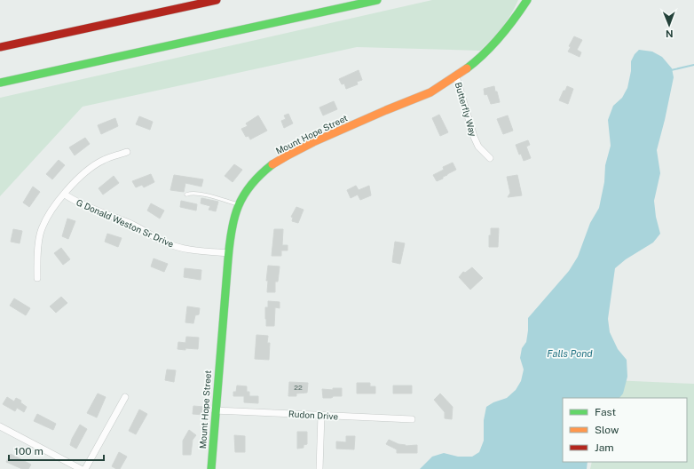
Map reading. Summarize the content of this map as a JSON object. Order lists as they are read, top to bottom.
{
  "streets": {
    "main road": ["Mount Hope Street"],
    "street": ["Butterfly Way", "G Donald Weston Sr Drive", "Rudon Drive"]
  },
  "crossings": [
    ["Butterfly Way", "Mount Hope Street"],
    ["Mount Hope Street", "G Donald Weston Sr Drive"],
    ["Mount Hope Street", "Rudon Drive"]
  ],
  "water": ["Falls Pond"],
  "house_numbers": ["22"],
  "legend": ["Fast", "Slow", "Jam"],
  "scale_bar": "100 m",
  "north": "bottom"
}
